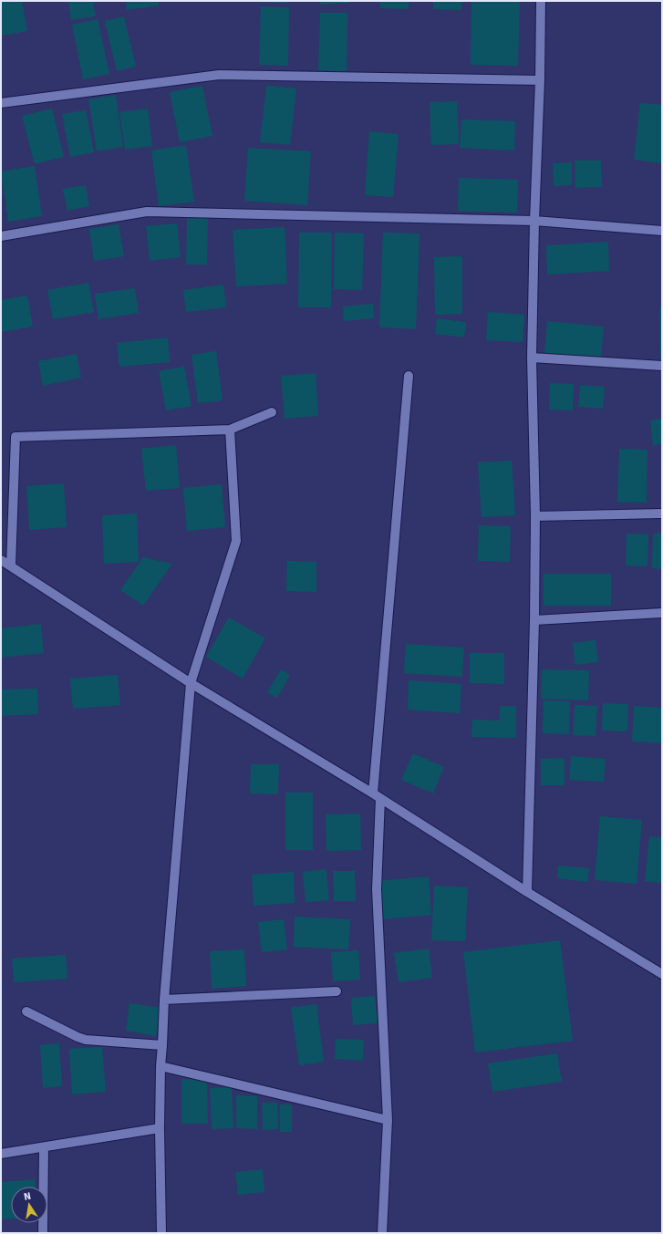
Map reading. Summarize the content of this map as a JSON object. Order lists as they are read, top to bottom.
{
  "north": "top"
}
